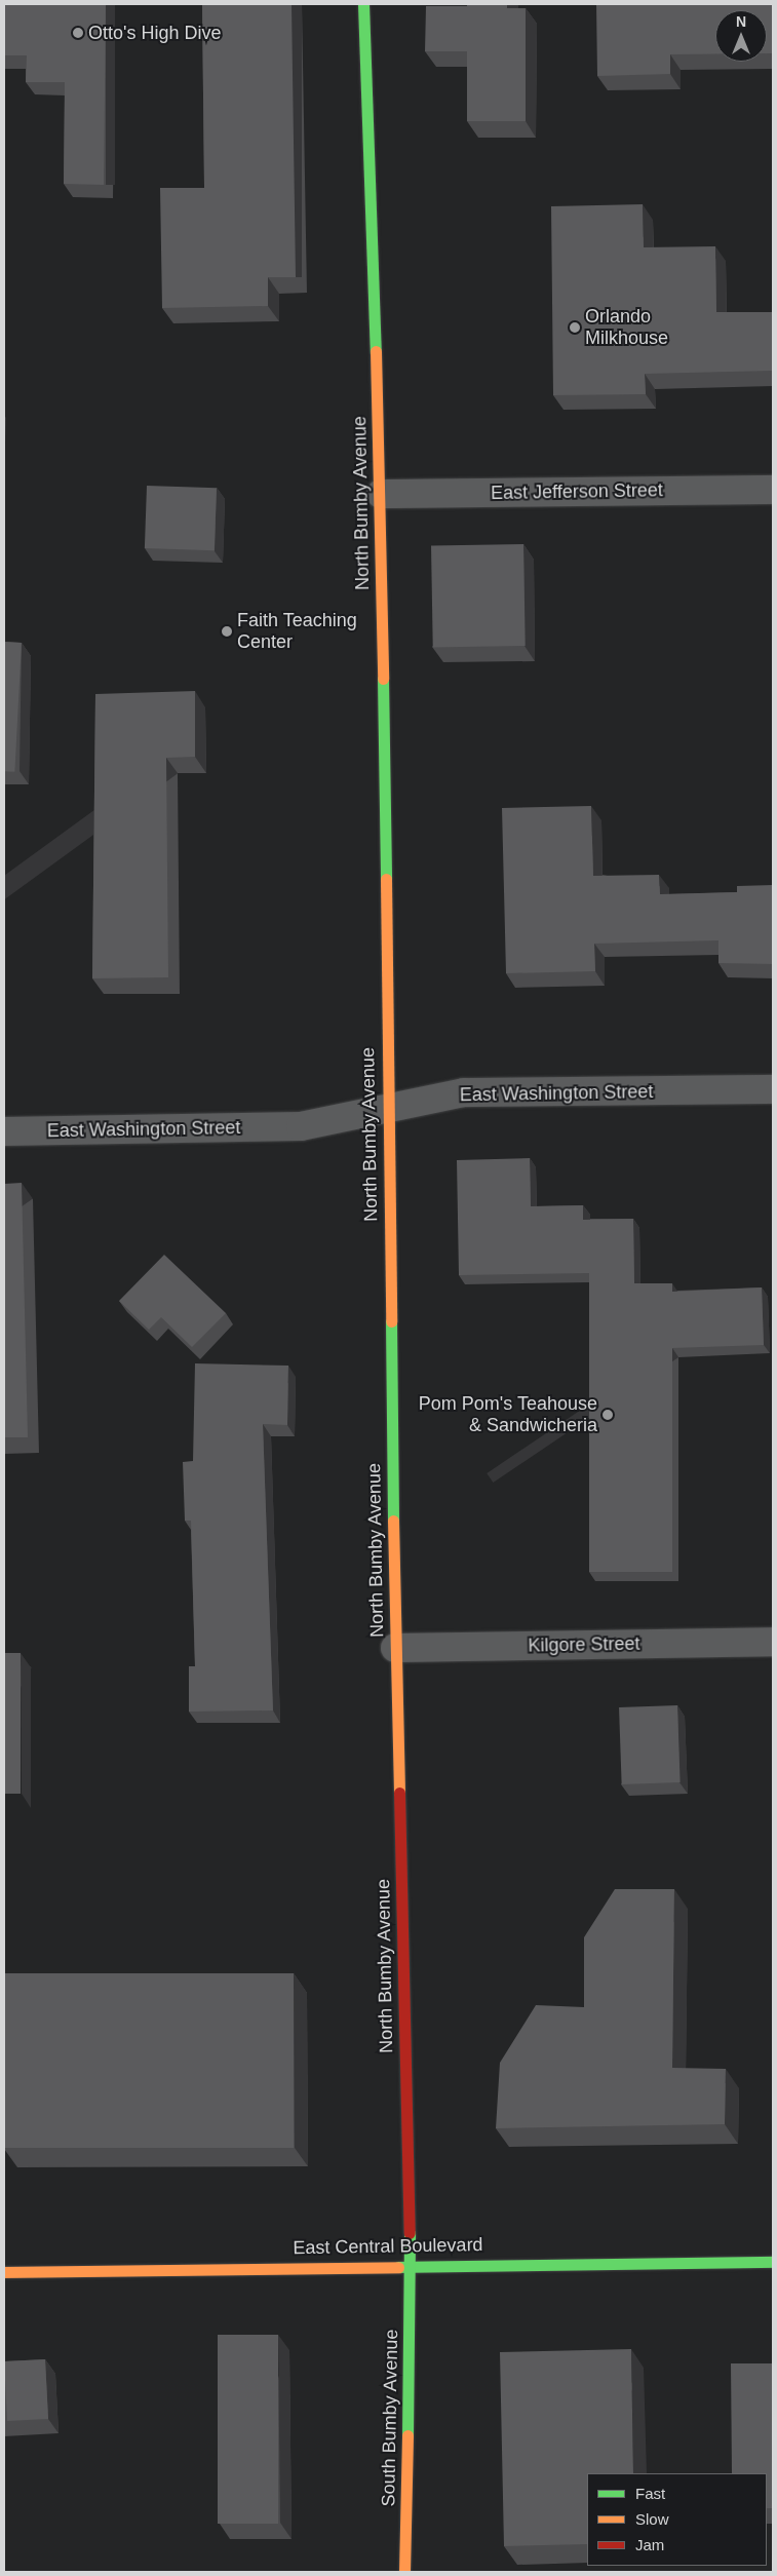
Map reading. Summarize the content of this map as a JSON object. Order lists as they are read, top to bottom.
{
  "streets": {
    "street": [
      "East Jefferson Street",
      "North Bumby Avenue",
      "East Washington Street",
      "Kilgore Street",
      "East Central Boulevard",
      "South Bumby Avenue"
    ]
  },
  "crossings": [
    ["East Jefferson Street", "North Bumby Avenue"],
    ["North Bumby Avenue", "East Washington Street"],
    ["North Bumby Avenue", "Kilgore Street"],
    ["North Bumby Avenue", "East Central Boulevard"],
    ["North Bumby Avenue", "South Bumby Avenue"],
    ["East Central Boulevard", "South Bumby Avenue"]
  ],
  "places": [
    "Otto's High Dive",
    "Orlando Milkhouse",
    "Faith Teaching Center",
    "Pom Pom's Teahouse & Sandwicheria"
  ],
  "legend": ["Fast", "Slow", "Jam"],
  "north": "top"
}
